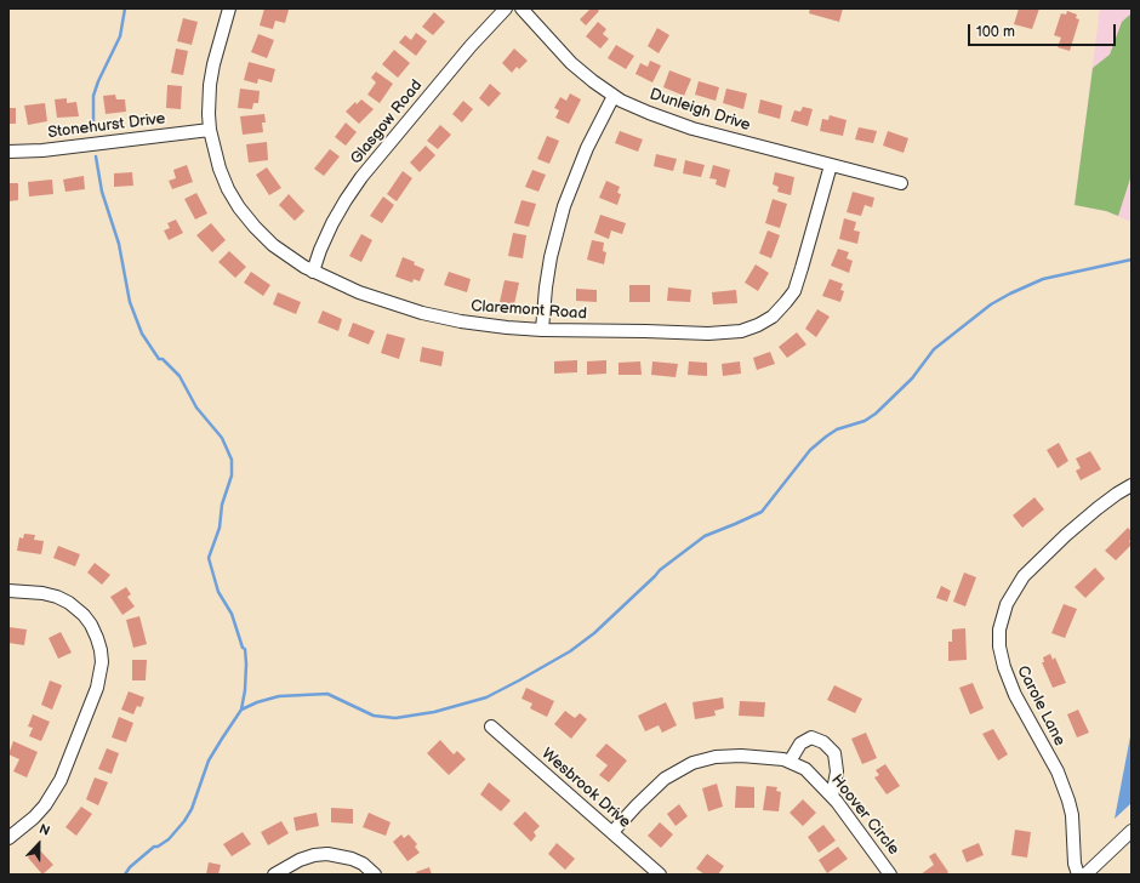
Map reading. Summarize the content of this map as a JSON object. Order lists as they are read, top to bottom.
{
  "streets": {
    "street": [
      "Dunleigh Drive",
      "Glasgow Road",
      "Stonehurst Drive",
      "Claremont Road",
      "Carole Lane",
      "Wesbrook Drive",
      "Hoover Circle"
    ]
  },
  "crossings": [
    ["Dunleigh Drive", "Claremont Road"],
    ["Glasgow Road", "Claremont Road"],
    ["Stonehurst Drive", "Claremont Road"],
    ["Wesbrook Drive", "Hoover Circle"]
  ],
  "scale_bar": "100 m",
  "north": "top"
}
